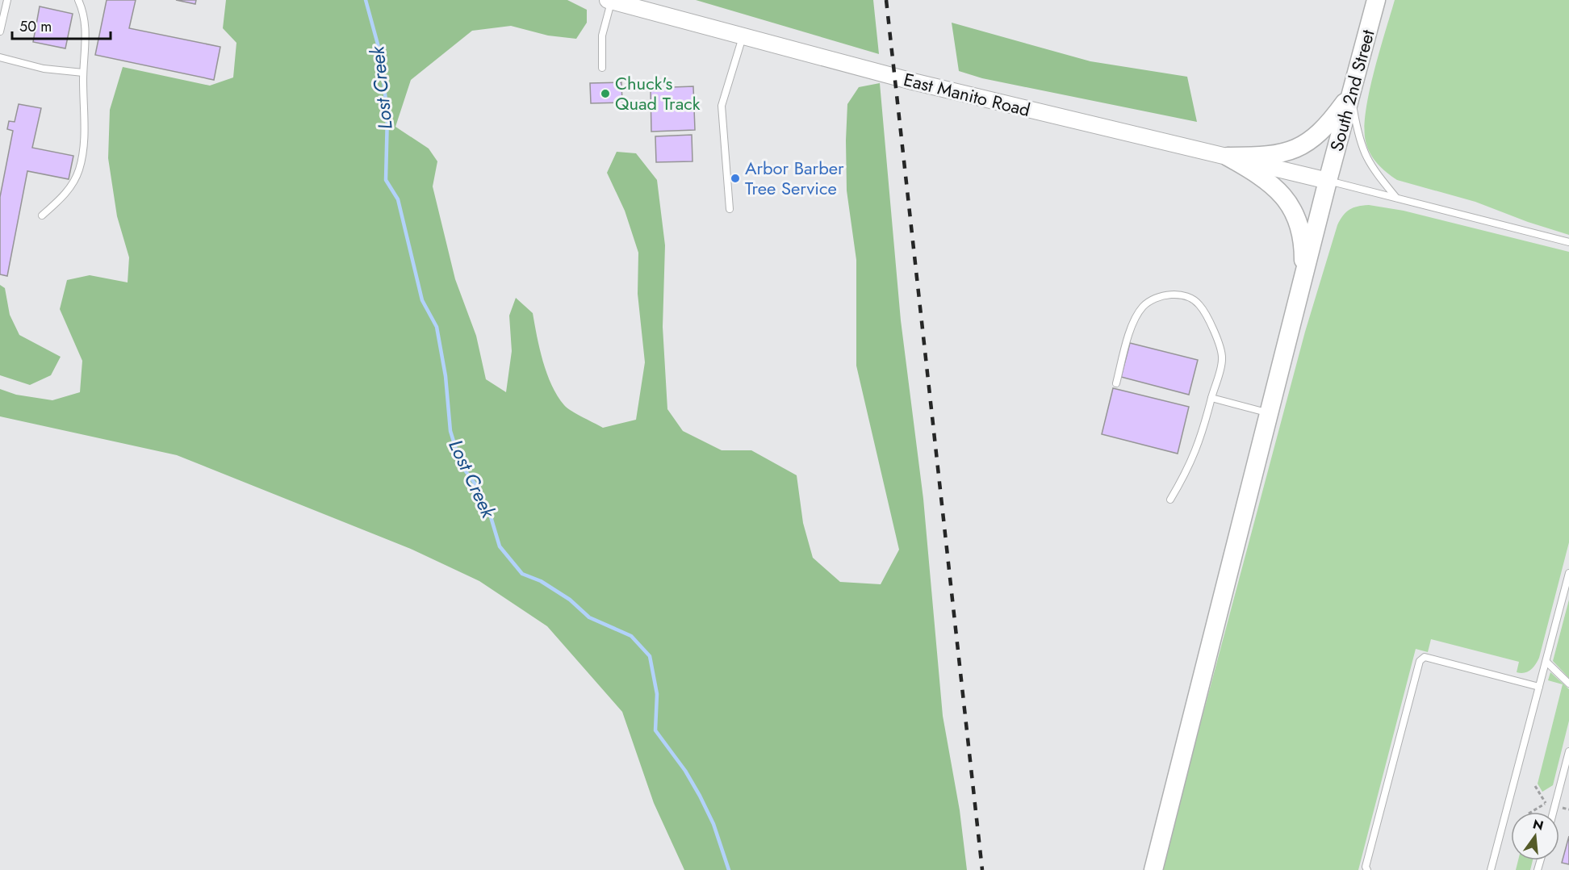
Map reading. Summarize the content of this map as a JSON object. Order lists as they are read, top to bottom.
{
  "streets": {
    "main road": ["South 2nd Street"],
    "street": ["East Manito Road"]
  },
  "crossings": [
    ["South 2nd Street", "East Manito Road"]
  ],
  "water": ["Lost Creek"],
  "places": ["Chuck's Quad Track", "Arbor Barber Tree Service"],
  "scale_bar": "50 m",
  "north": "top"
}
